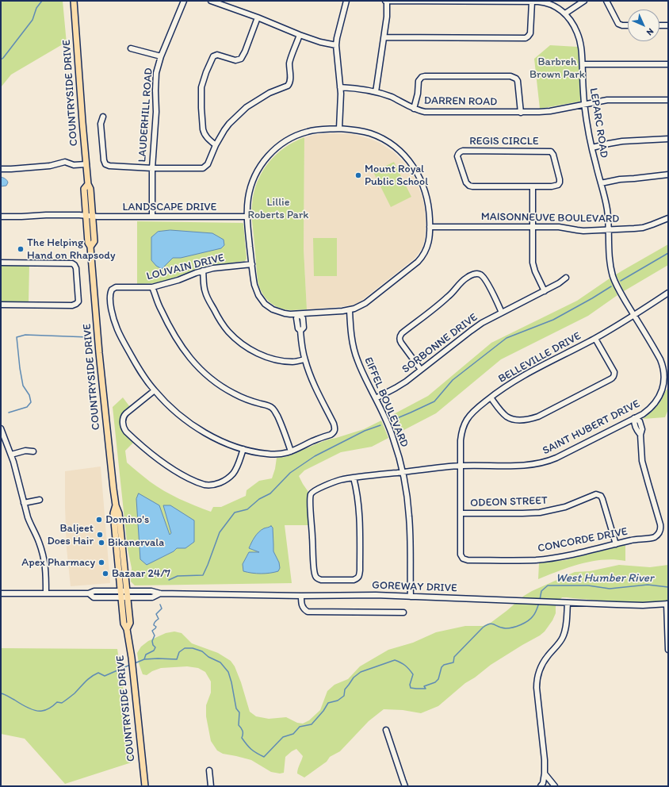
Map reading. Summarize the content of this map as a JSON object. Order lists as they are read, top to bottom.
{
  "streets": {
    "main road": ["COUNTRYSIDE DRIVE"],
    "street": [
      "DARREN ROAD",
      "LAUDERHILL ROAD",
      "LEPARC ROAD",
      "REGIS CIRCLE",
      "LANDSCAPE DRIVE",
      "MAISONNEUVE BOULEVARD",
      "LOUVAIN DRIVE",
      "SORBONNE DRIVE",
      "BELLEVILLE DRIVE",
      "EIFFEL BOULEVARD",
      "SAINT HUBERT DRIVE",
      "ODEON STREET",
      "CONCORDE DRIVE",
      "GOREWAY DRIVE"
    ]
  },
  "crossings": [
    ["COUNTRYSIDE DRIVE", "LANDSCAPE DRIVE"],
    ["COUNTRYSIDE DRIVE", "GOREWAY DRIVE"],
    ["DARREN ROAD", "LEPARC ROAD"],
    ["LAUDERHILL ROAD", "LANDSCAPE DRIVE"],
    ["LEPARC ROAD", "MAISONNEUVE BOULEVARD"],
    ["LEPARC ROAD", "SAINT HUBERT DRIVE"],
    ["MAISONNEUVE BOULEVARD", "SAINT HUBERT DRIVE"],
    ["SORBONNE DRIVE", "EIFFEL BOULEVARD"],
    ["BELLEVILLE DRIVE", "SAINT HUBERT DRIVE"],
    ["BELLEVILLE DRIVE", "CONCORDE DRIVE"],
    ["EIFFEL BOULEVARD", "SAINT HUBERT DRIVE"],
    ["EIFFEL BOULEVARD", "GOREWAY DRIVE"],
    ["SAINT HUBERT DRIVE", "CONCORDE DRIVE"],
    ["ODEON STREET", "CONCORDE DRIVE"]
  ],
  "water": ["West Humber River"],
  "parks": ["Barbreh Brown Park", "Lillie Roberts Park"],
  "places": [
    "Mount Royal Public School",
    "The Helping Hand on Rhapsody",
    "Domino's",
    "Baljeet Does Hair",
    "Bikanervala",
    "Apex Pharmacy",
    "Bazaar 24/7"
  ],
  "north": "bottom right"
}
